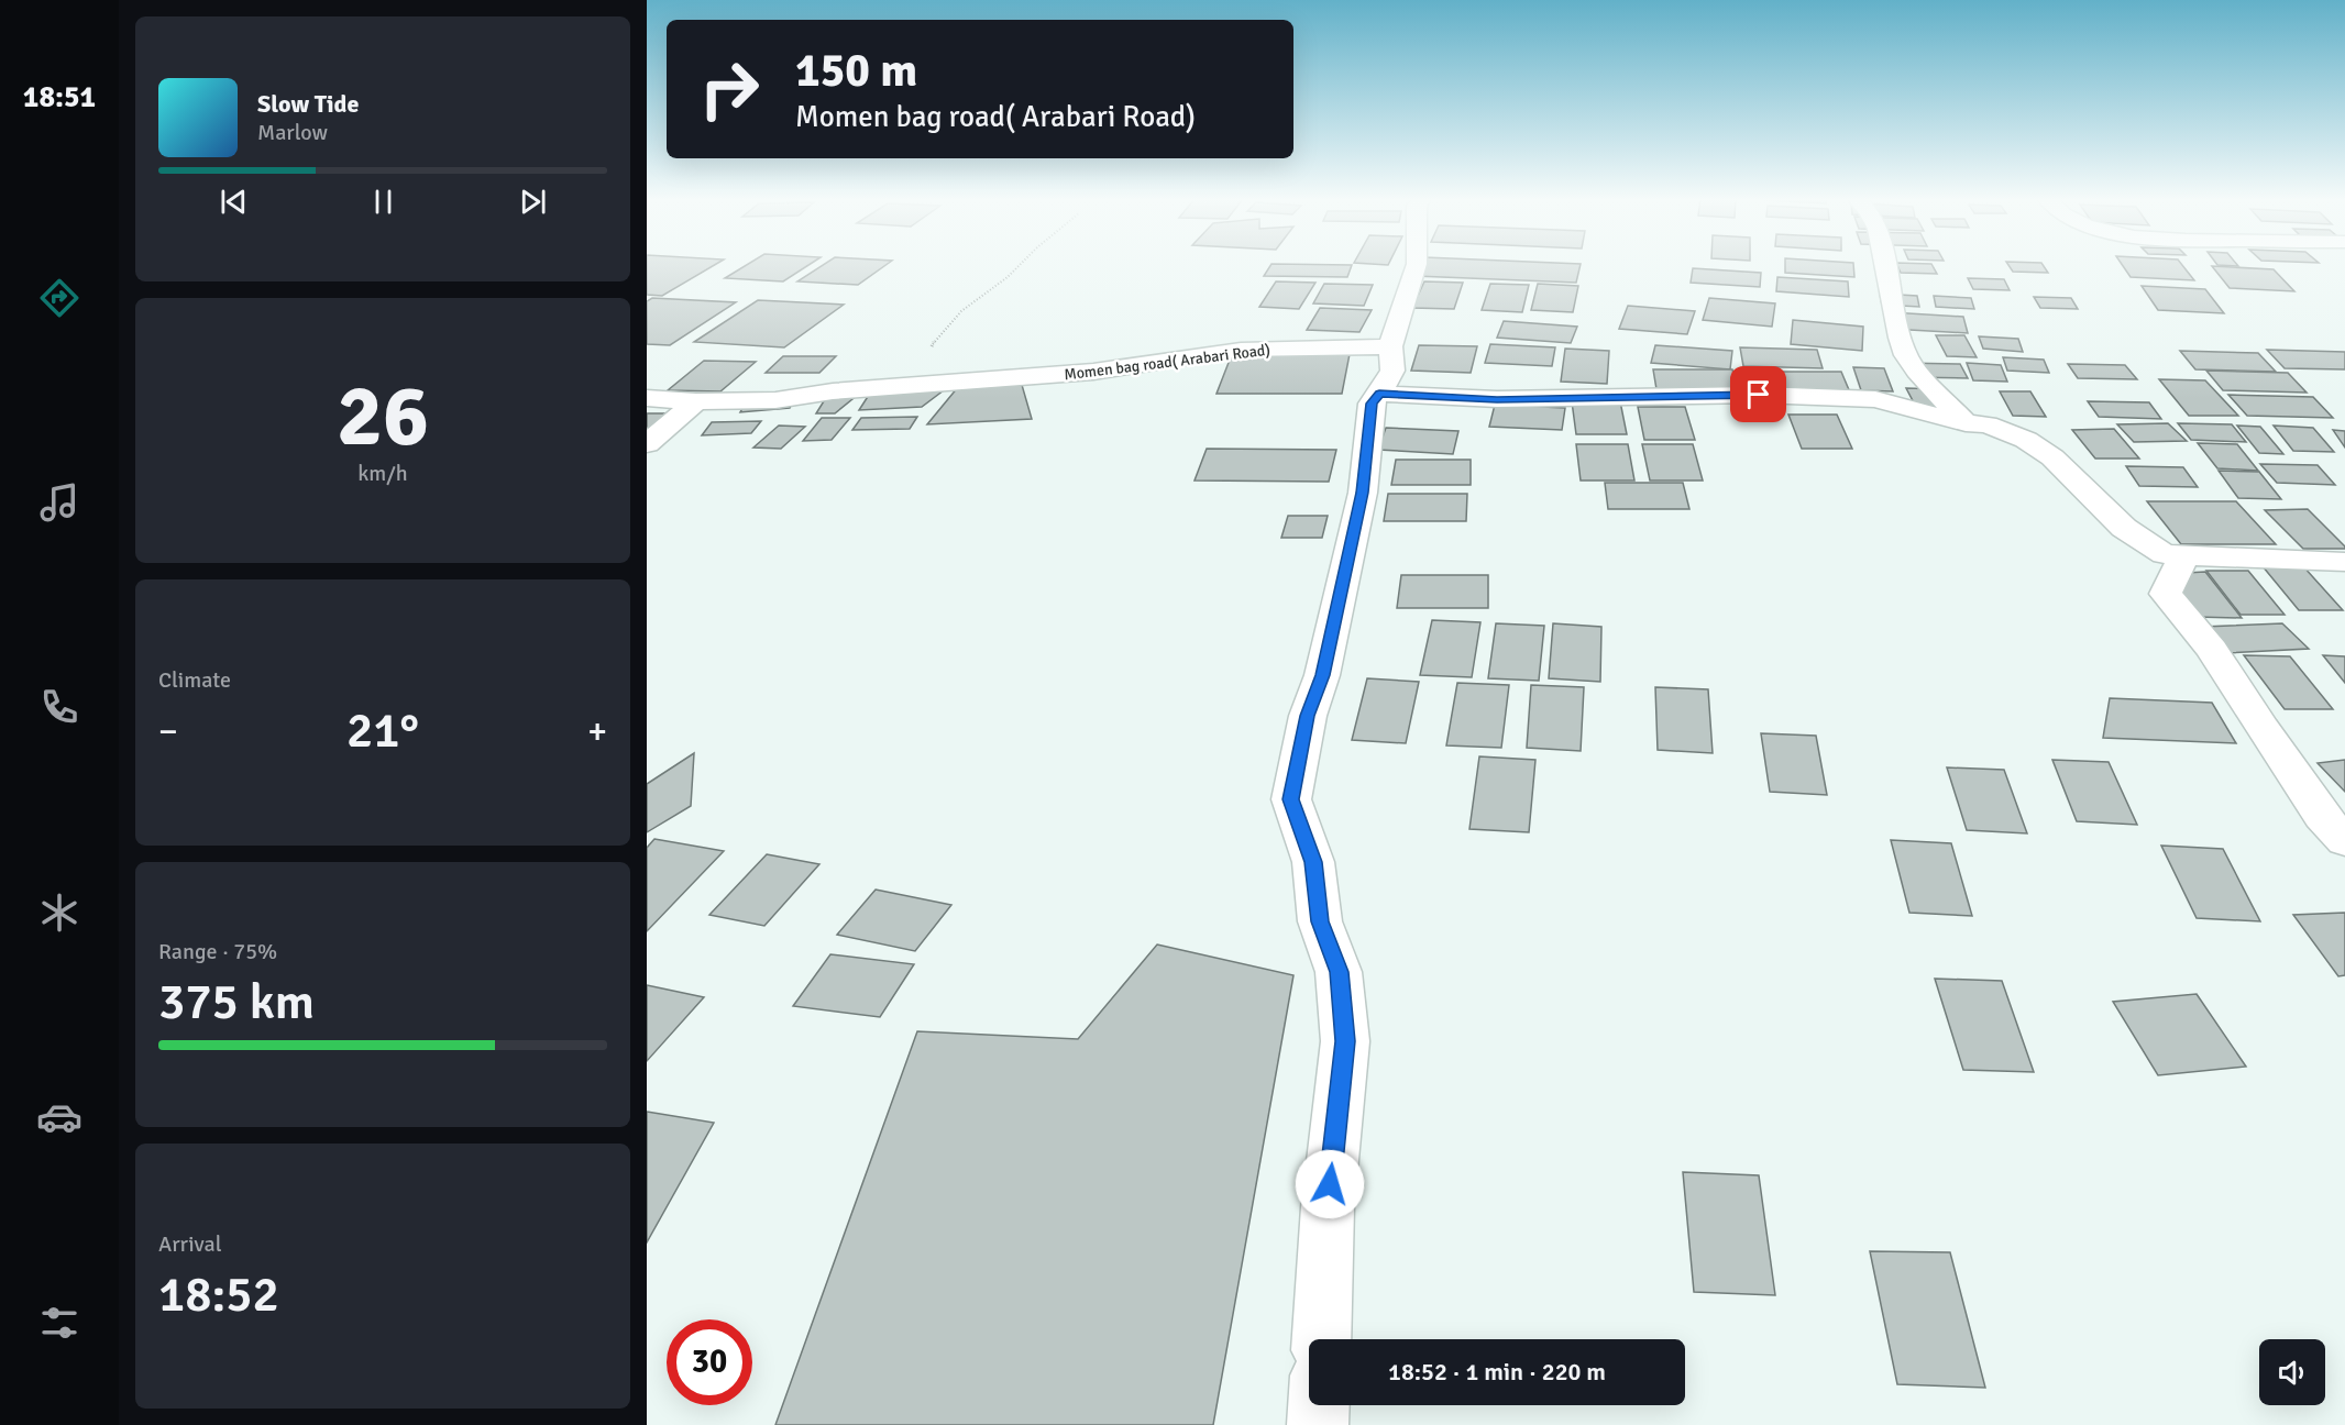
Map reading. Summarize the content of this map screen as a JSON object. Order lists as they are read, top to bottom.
{
  "streets": {
    "street": ["Momen bag road( Arabari Road)"]
  },
  "page": {
    "tabs": "18:51",
    "turn": ["150 m", "Momen bag road( Arabari Road)"],
    "song": ["Slow Tide", "Marlow"],
    "tile": [
      ["26", "km/h"],
      "Climate",
      ["Range · 75%", "375 km"],
      ["Arrival", "18:52"]
    ],
    "heat": ["−", "21°", "+"],
    "limit": "30",
    "trip": "18:52 · 1 min · 220 m"
  }
}
